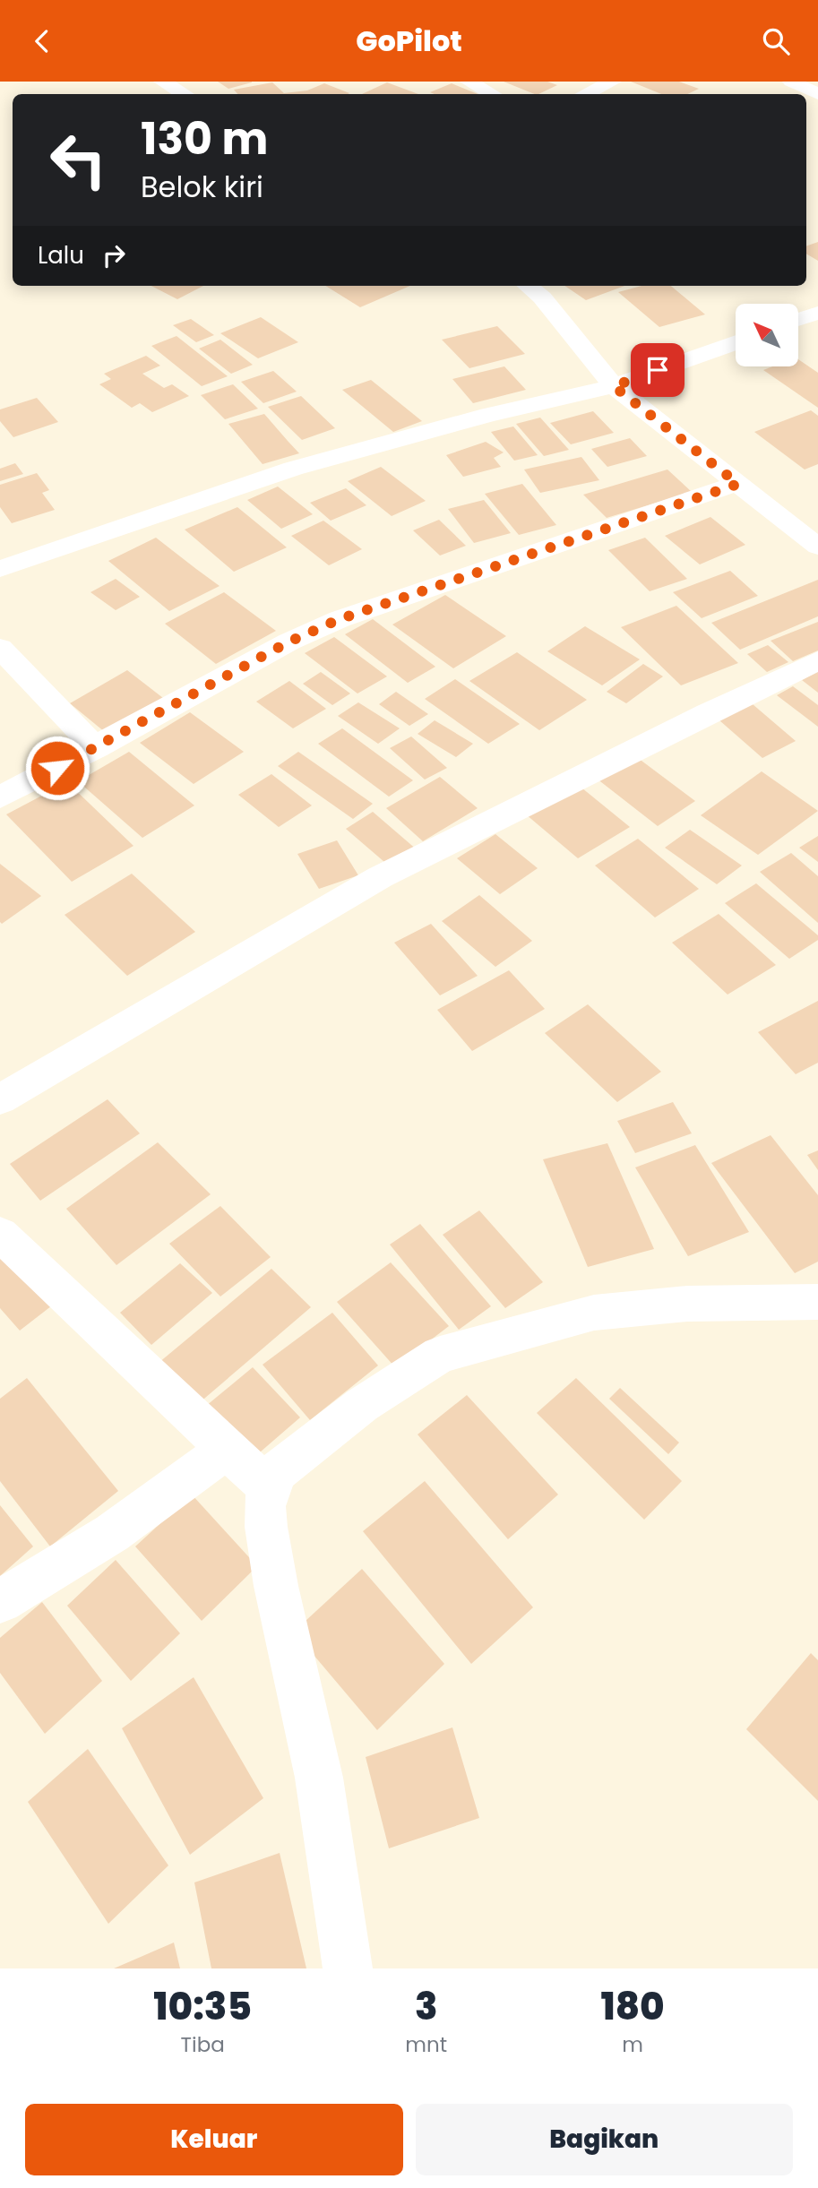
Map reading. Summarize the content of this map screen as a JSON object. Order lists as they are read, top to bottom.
{
  "north": "top left",
  "page": {
    "header": "GoPilot",
    "turn": ["130 m", "Belok kiri"],
    "then": "Lalu",
    "eta": [
      "10:35",
      "Tiba",
      "3",
      "mnt",
      "180",
      "m"
    ],
    "buttons": ["Keluar", "Bagikan"]
  }
}
